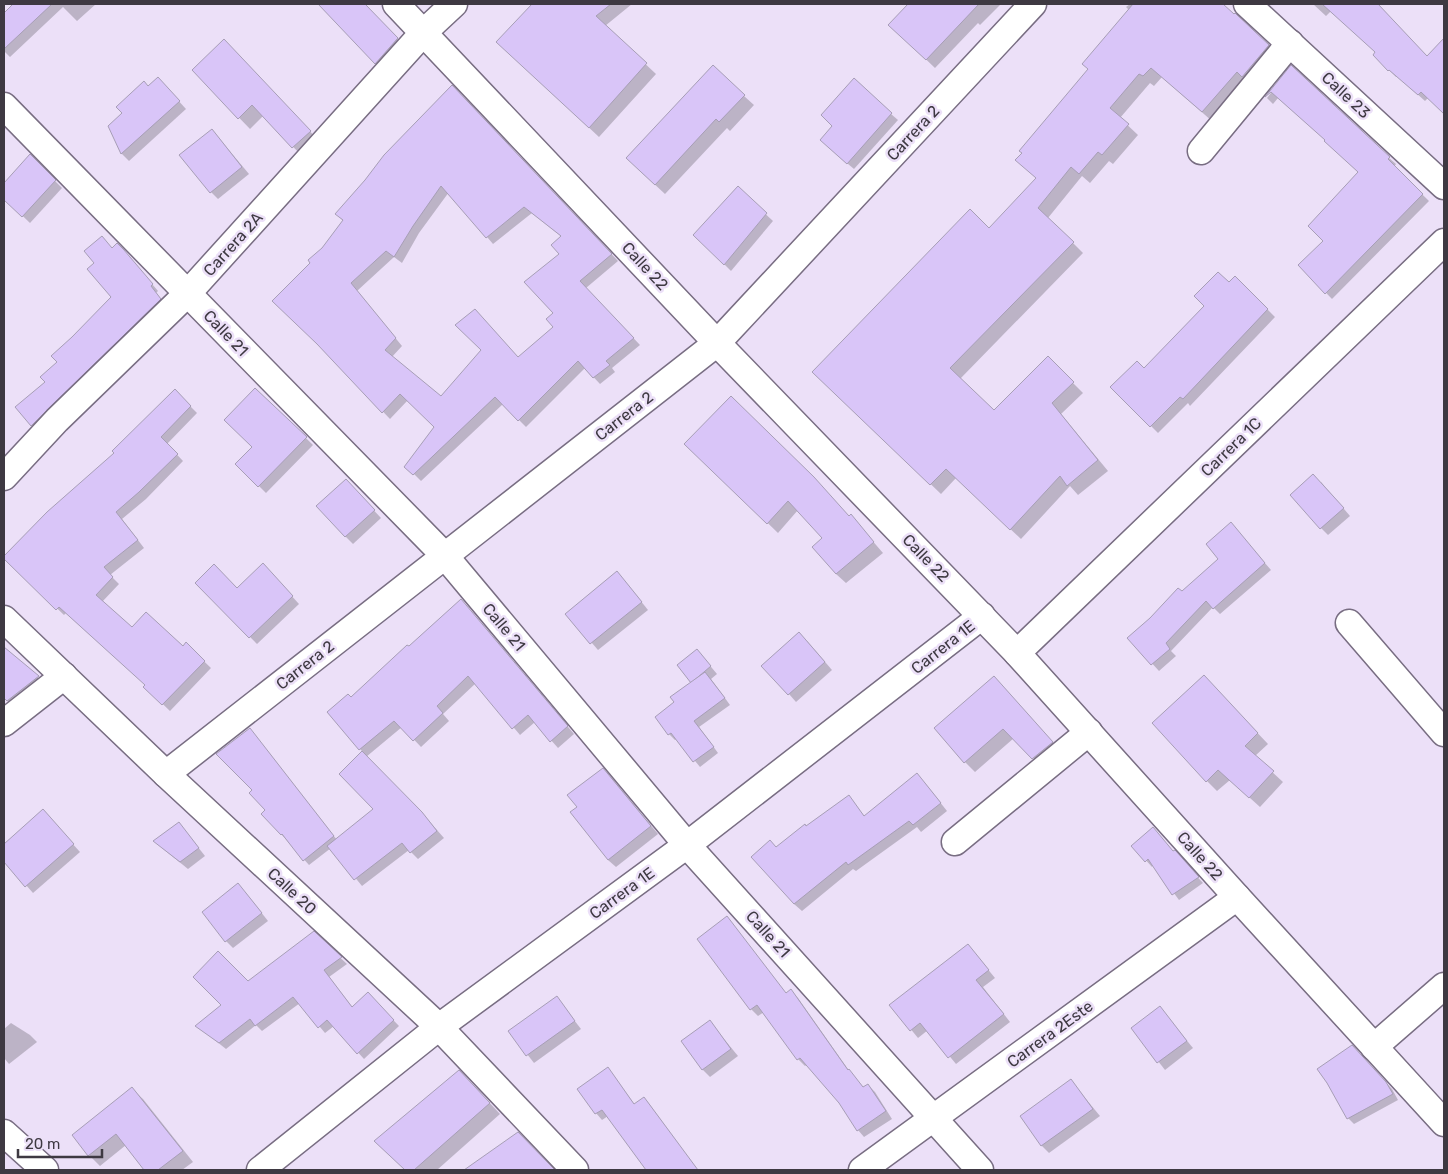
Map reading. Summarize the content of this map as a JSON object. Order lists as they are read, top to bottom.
{
  "streets": {
    "street": [
      "Calle 23",
      "Carrera 2",
      "Carrera 2A",
      "Calle 22",
      "Calle 21",
      "Carrera 1C",
      "Carrera 1E",
      "Calle 20",
      "Carrera 2Este"
    ]
  },
  "crossings": [
    ["Carrera 2", "Calle 22"],
    ["Carrera 2", "Calle 21"],
    ["Carrera 2", "Calle 20"],
    ["Carrera 2A", "Calle 22"],
    ["Carrera 2A", "Calle 21"],
    ["Calle 22", "Carrera 1C"],
    ["Calle 22", "Carrera 1E"],
    ["Calle 22", "Carrera 2Este"],
    ["Calle 21", "Carrera 1E"],
    ["Calle 21", "Carrera 2Este"],
    ["Carrera 1E", "Calle 20"]
  ],
  "scale_bar": "20 m"
}
